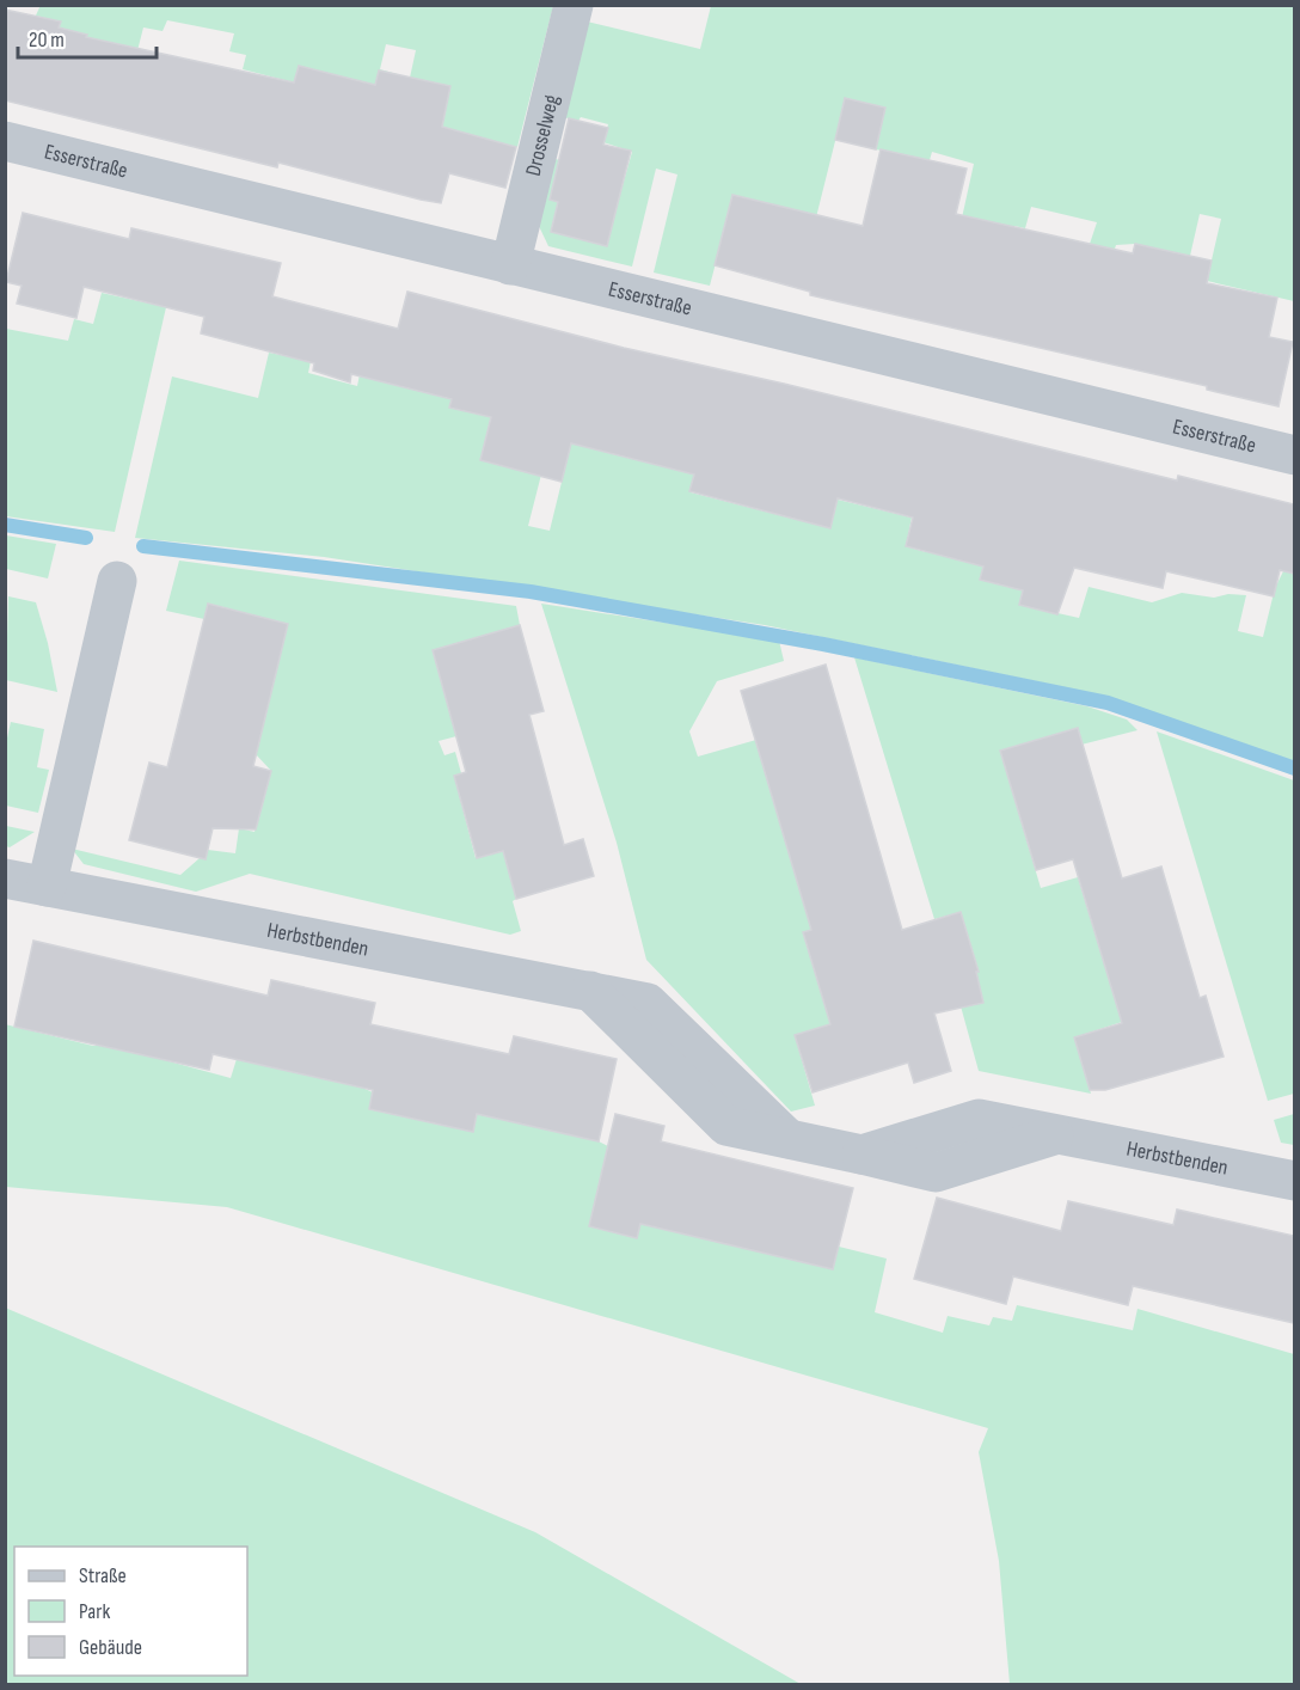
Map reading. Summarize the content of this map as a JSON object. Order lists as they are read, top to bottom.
{
  "streets": {
    "street": ["Drosselweg", "Esserstraße", "Herbstbenden"]
  },
  "crossings": [
    ["Drosselweg", "Esserstraße"]
  ],
  "legend": ["Straße", "Park", "Gebäude"],
  "scale_bar": "20 m"
}
